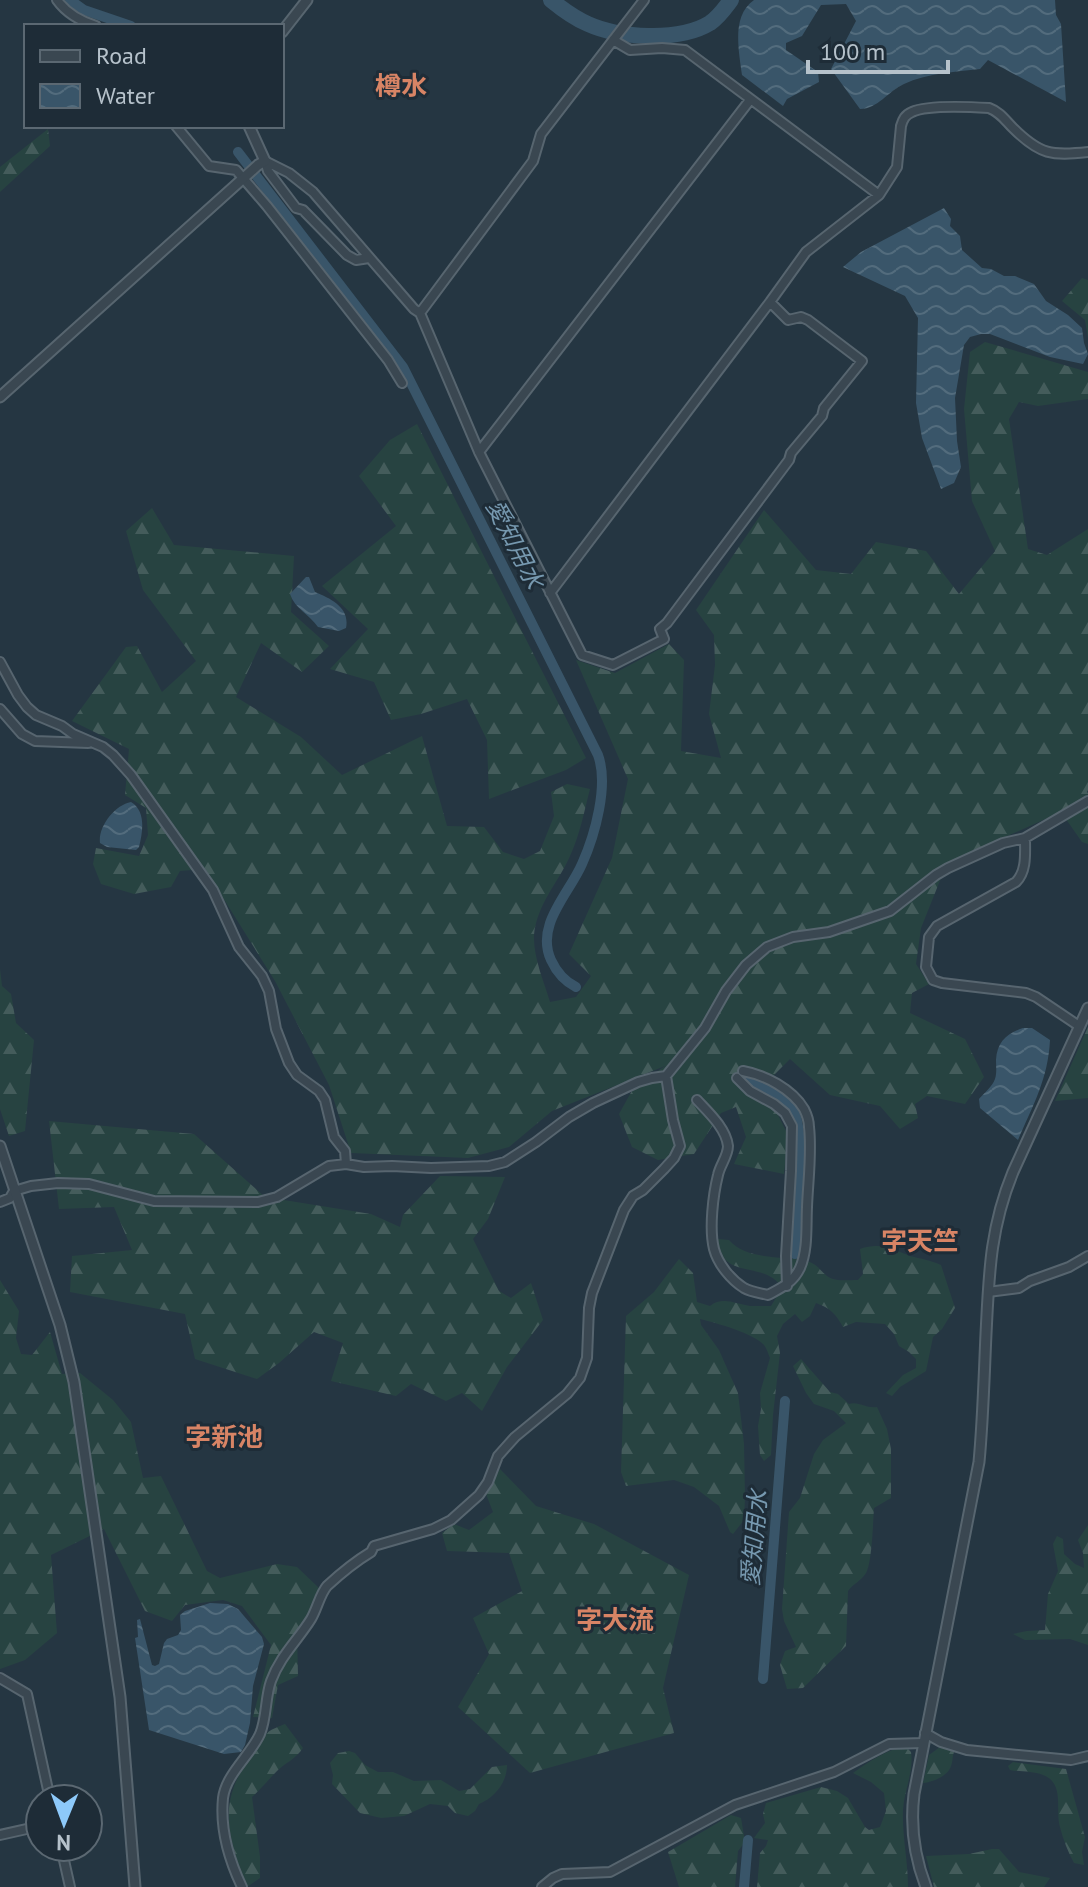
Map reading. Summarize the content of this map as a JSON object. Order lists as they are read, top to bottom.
{
  "districts": [
    "樽水",
    "字天竺",
    "字新池",
    "字大流"
  ],
  "water": ["愛知用水"],
  "legend": ["Road", "Water"],
  "scale_bar": "100 m",
  "north": "bottom"
}
